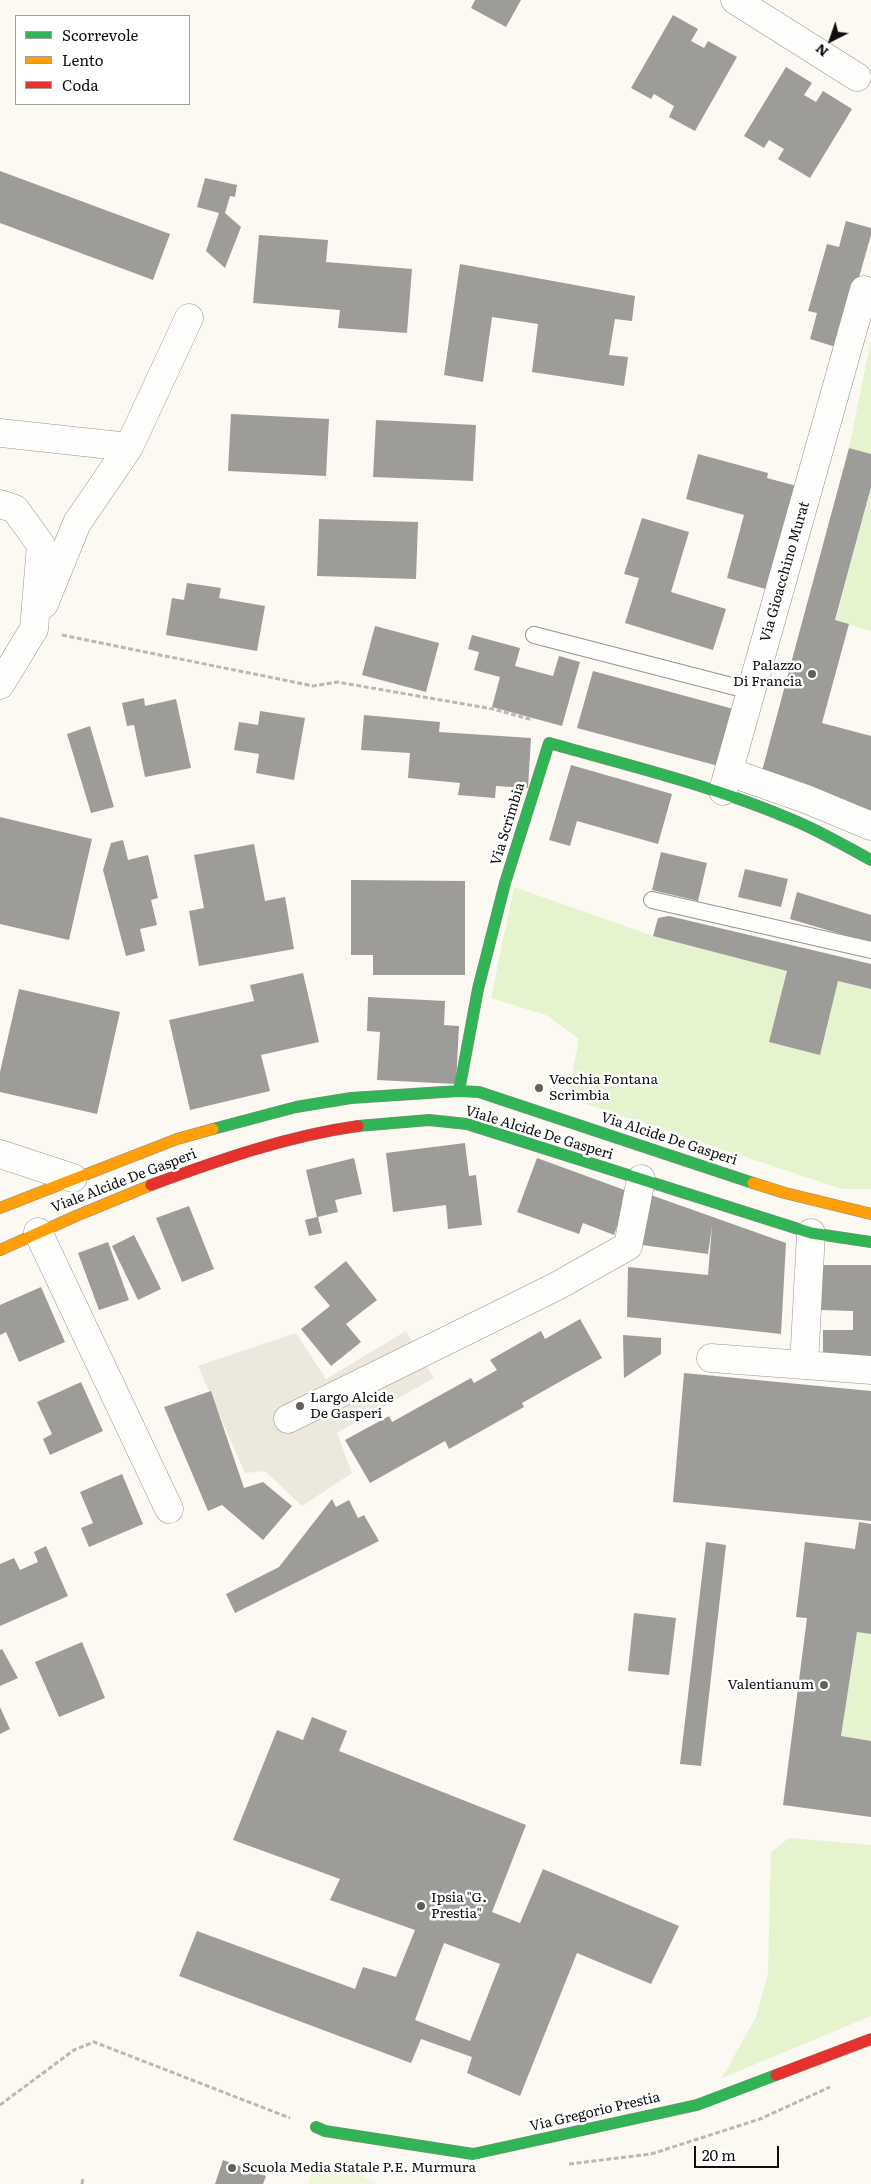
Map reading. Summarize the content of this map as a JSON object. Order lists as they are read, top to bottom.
{
  "streets": {
    "main road": [
      "Via Scrimbia",
      "Viale Alcide De Gasperi",
      "Via Alcide De Gasperi",
      "Via Gregorio Prestia"
    ],
    "street": ["Via Gioacchino Murat"]
  },
  "crossings": [
    ["Via Gioacchino Murat", "Via Scrimbia"],
    ["Via Scrimbia", "Viale Alcide De Gasperi"],
    ["Via Scrimbia", "Via Alcide De Gasperi"],
    ["Viale Alcide De Gasperi", "Via Alcide De Gasperi"]
  ],
  "places": [
    "Palazzo Di Francia",
    "Vecchia Fontana Scrimbia",
    "Largo Alcide De Gasperi",
    "Valentianum",
    "Ipsia \"G. Prestia\"",
    "Scuola Media Statale P.E. Murmura"
  ],
  "legend": ["Scorrevole", "Lento", "Coda"],
  "scale_bar": "20 m",
  "north": "bottom left"
}
